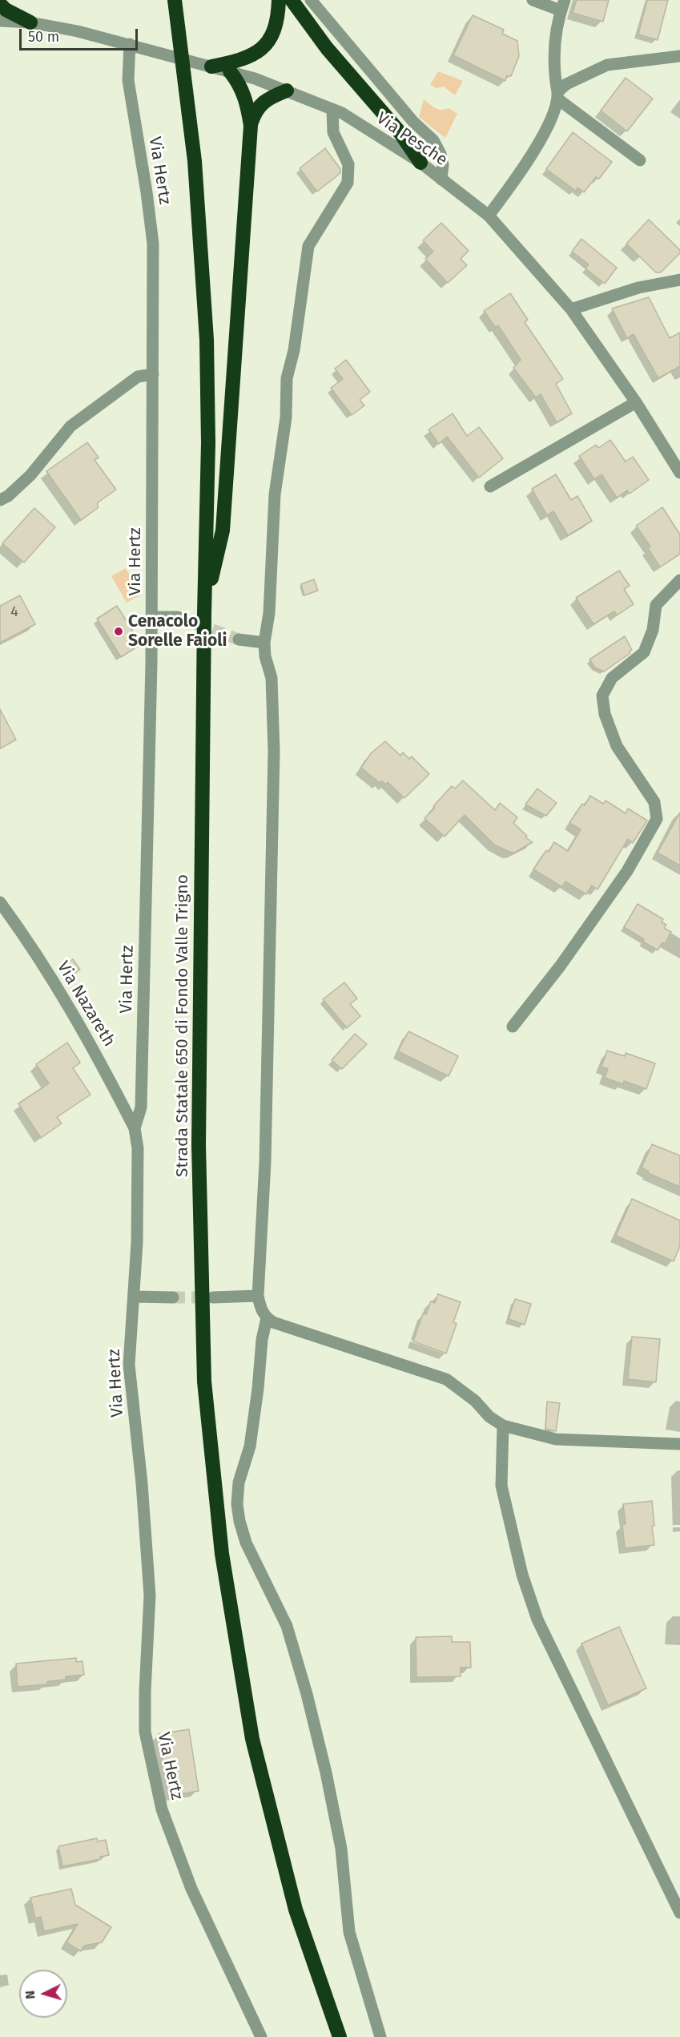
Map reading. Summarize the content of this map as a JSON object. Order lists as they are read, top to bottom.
{
  "streets": {
    "highway": ["Strada Statale 650 di Fondo Valle Trigno"],
    "street": ["Via Pesche", "Via Hertz", "Via Nazareth"]
  },
  "crossings": [
    ["Via Pesche", "Via Hertz"],
    ["Via Hertz", "Via Nazareth"]
  ],
  "places": ["Cenacolo Sorelle Faioli"],
  "house_numbers": ["4"],
  "scale_bar": "50 m",
  "north": "left"
}
